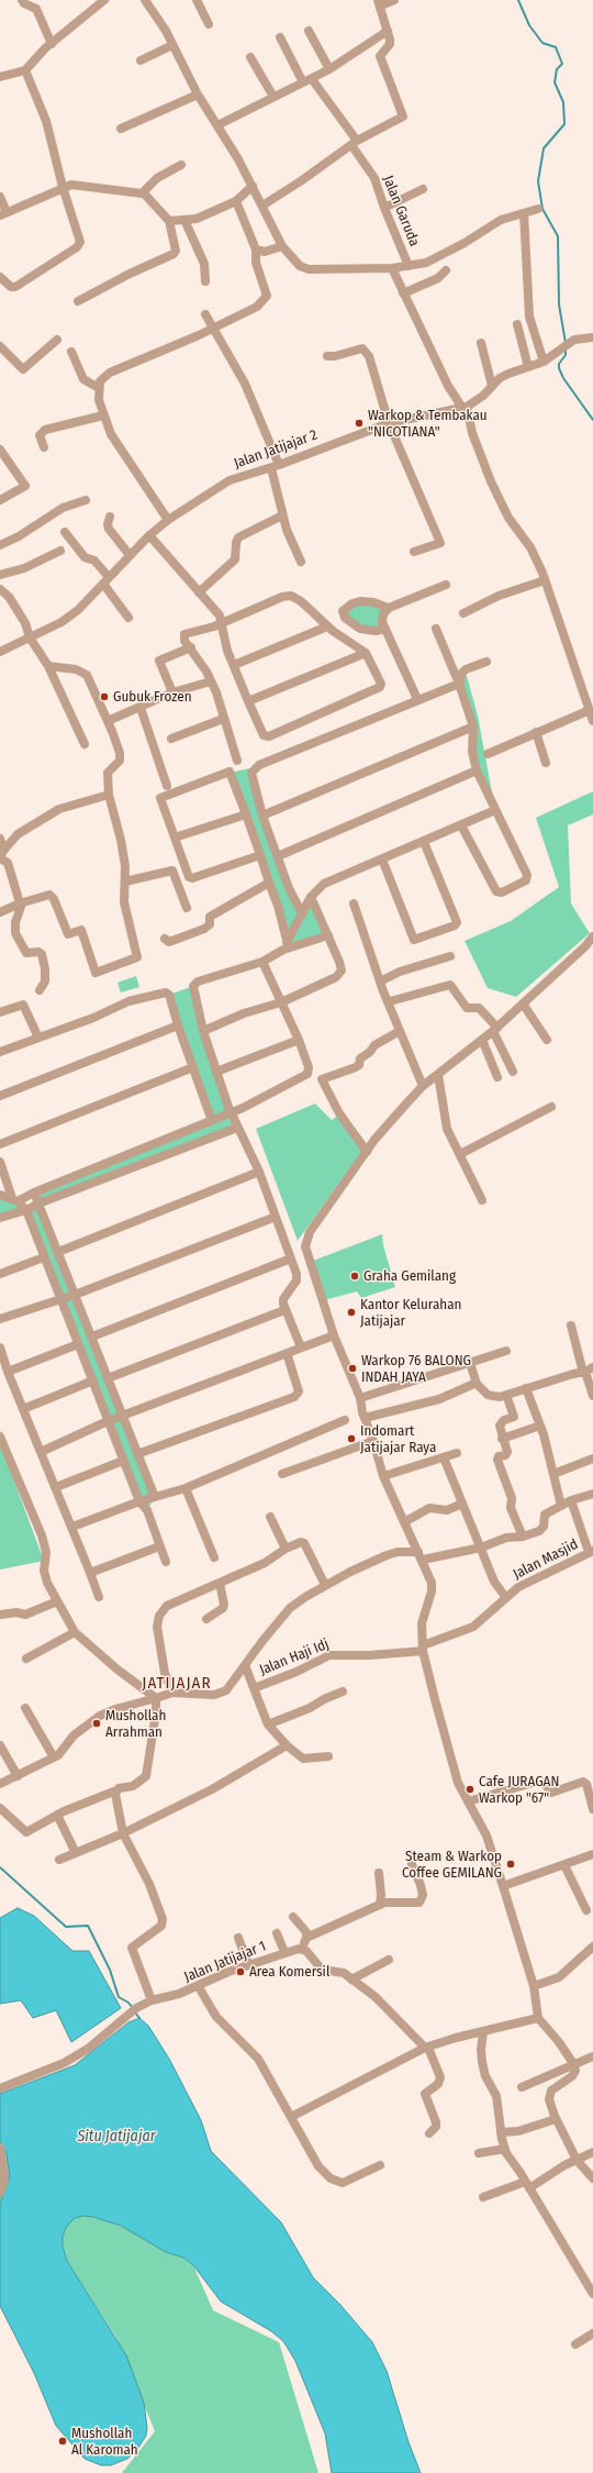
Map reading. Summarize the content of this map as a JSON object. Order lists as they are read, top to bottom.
{
  "streets": {
    "street": [
      "Jalan Garuda",
      "Jalan Jatijajar 2",
      "Jalan Masjid",
      "Jalan Haji Idj",
      "Jalan Jatijajar 1"
    ]
  },
  "crossings": [
    ["Jalan Masjid", "Jalan Haji Idj"]
  ],
  "districts": ["JATIJAJAR"],
  "water": ["Situ Jatijajar"],
  "places": [
    "Warkop & Tembakau \"NICOTIANA\"",
    "Gubuk Frozen",
    "Graha Gemilang",
    "Kantor Kelurahan Jatijajar",
    "Warkop 76 BALONG INDAH JAYA",
    "Indomart Jatijajar Raya",
    "Mushollah Arrahman",
    "Cafe JURAGAN Warkop \"67\"",
    "Steam & Warkop Coffee GEMILANG",
    "Area Komersil",
    "Mushollah Al Karomah"
  ]
}
